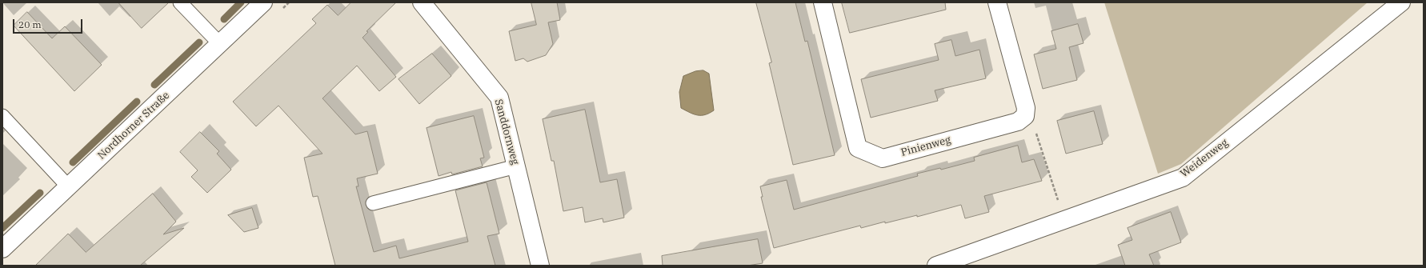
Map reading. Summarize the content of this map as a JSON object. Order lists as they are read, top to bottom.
{
  "streets": {
    "street": [
      "Nordhorner Straße",
      "Sanddornweg",
      "Pinienweg",
      "Weidenweg"
    ]
  },
  "scale_bar": "20 m"
}
